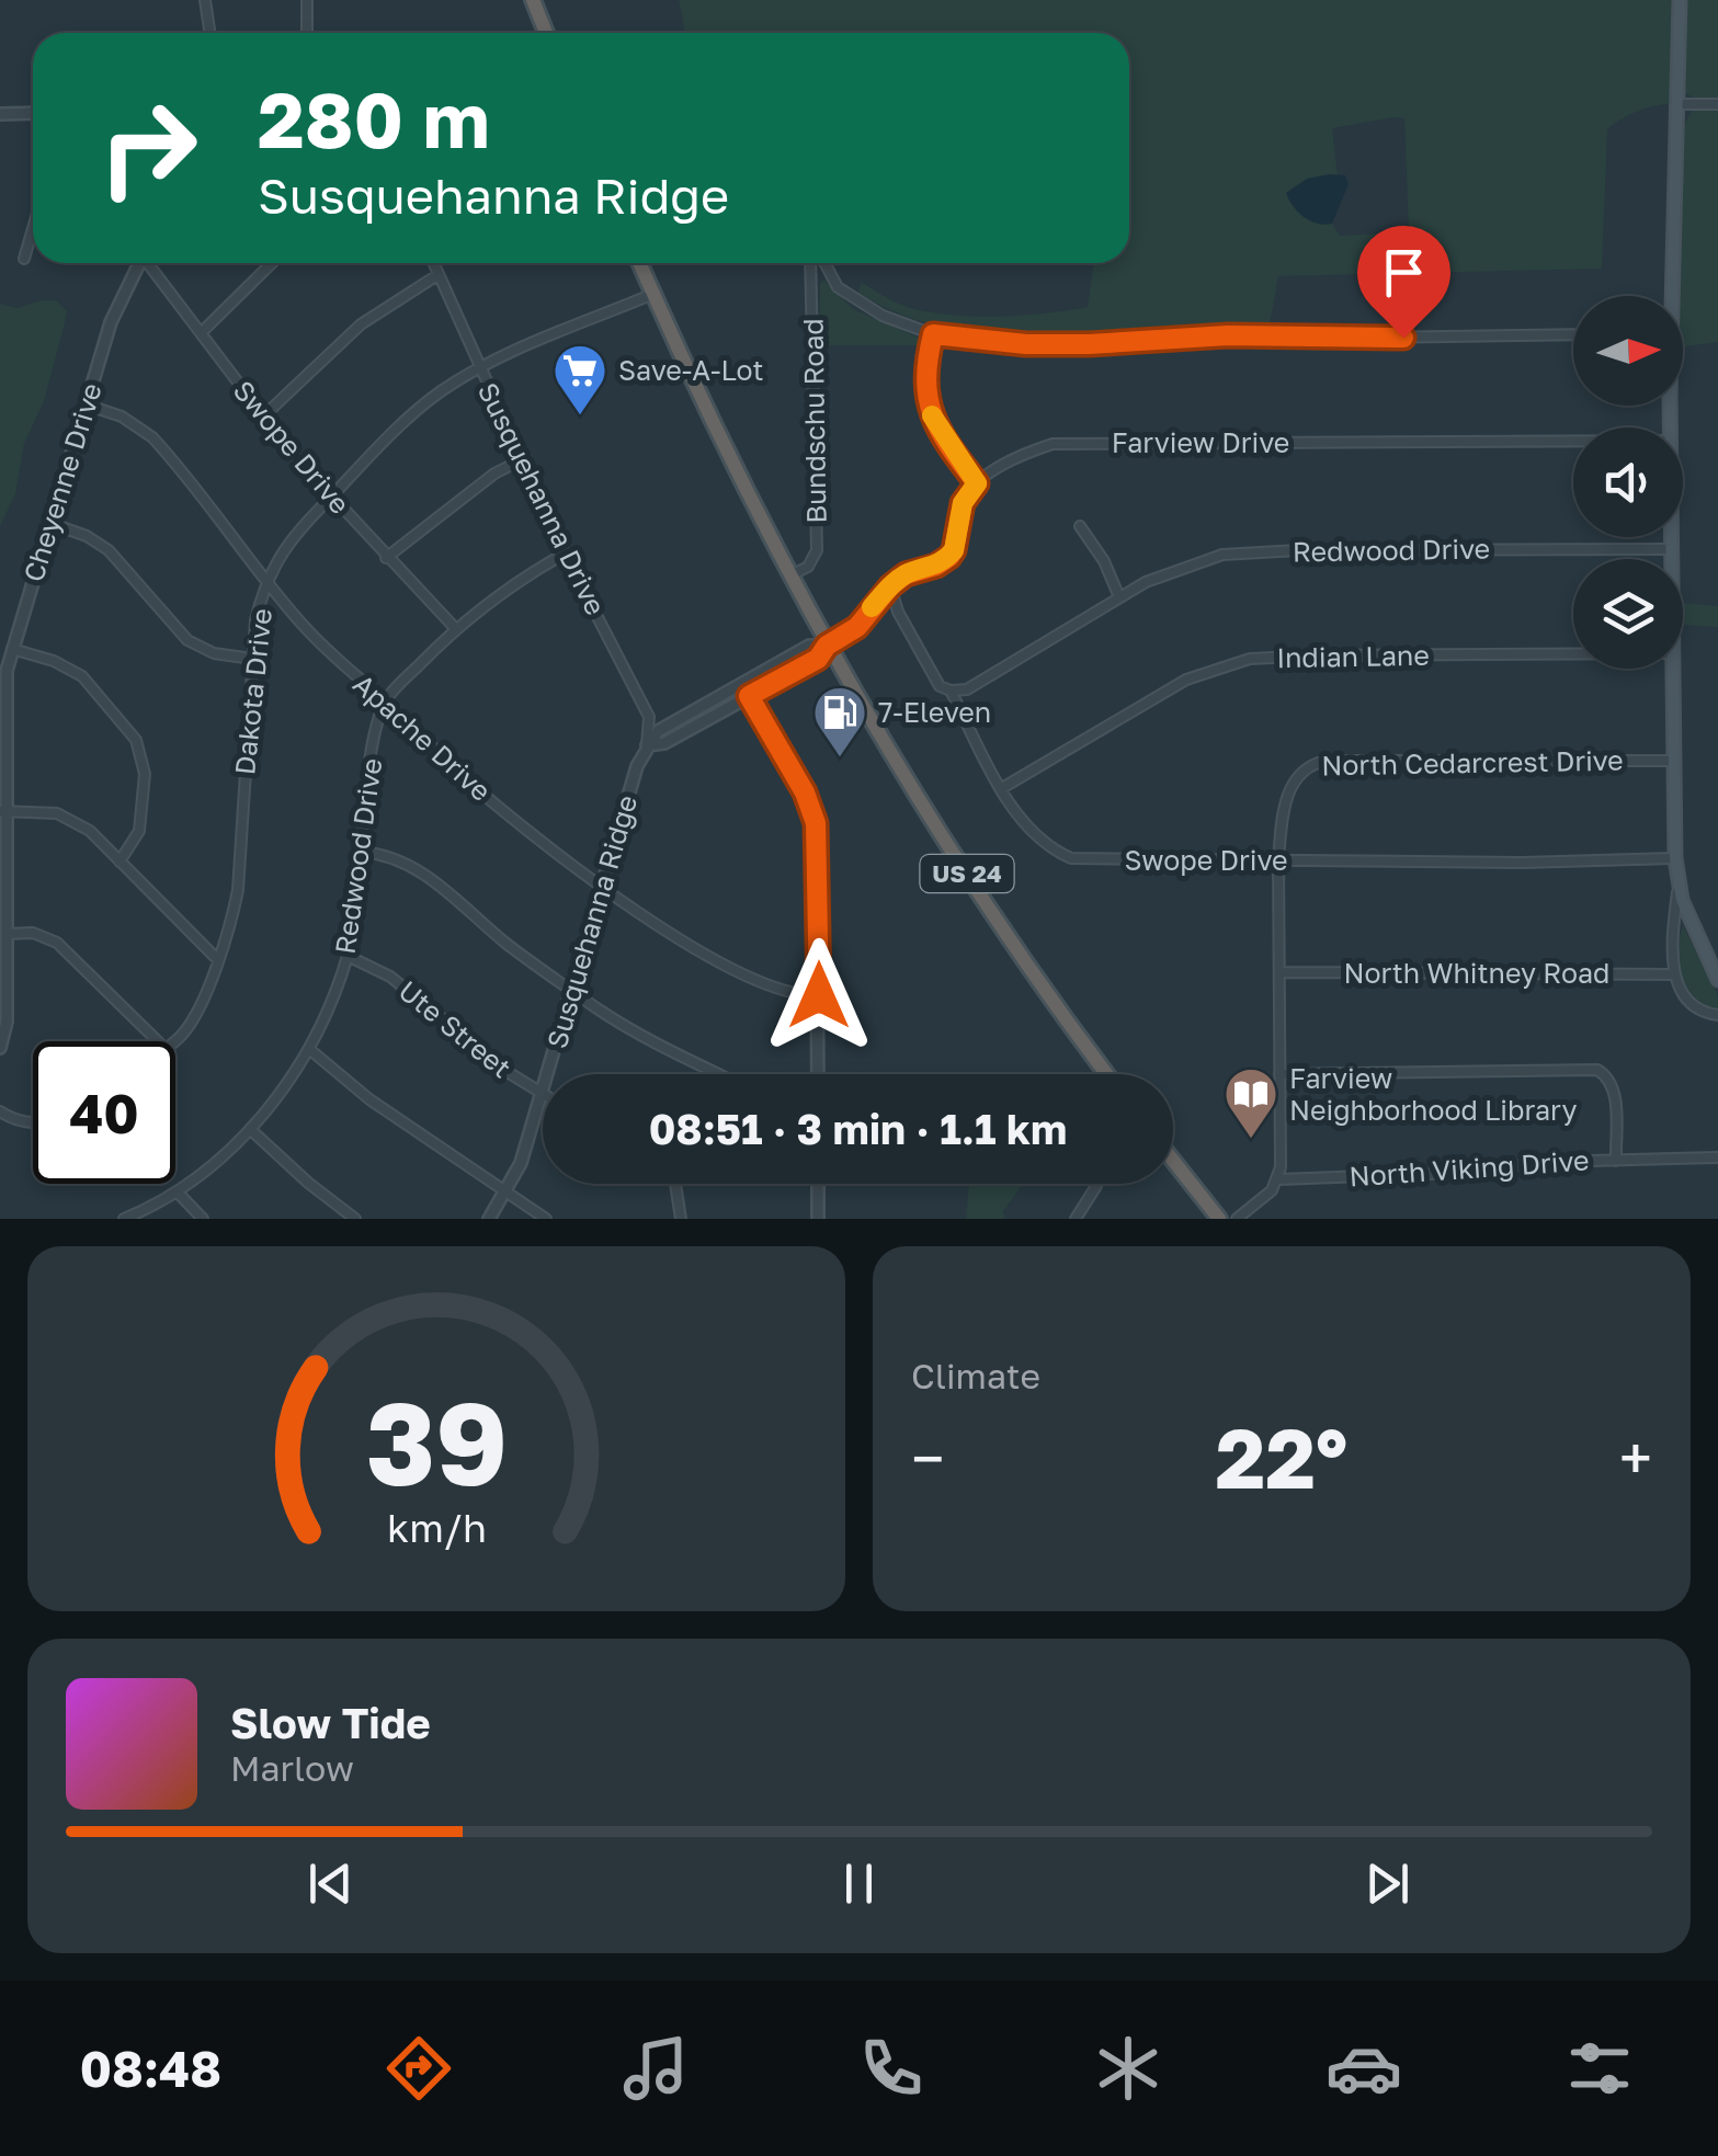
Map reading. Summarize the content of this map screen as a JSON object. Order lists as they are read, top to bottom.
{
  "streets": {
    "highway": ["US 24"],
    "street": [
      "Bundschu Road",
      "Farview Drive",
      "Swope Drive",
      "Cheyenne Drive",
      "Susquehanna Drive",
      "Redwood Drive",
      "Indian Lane",
      "Dakota Drive",
      "Apache Drive",
      "North Cedarcrest Drive",
      "Susquehanna Ridge",
      "North Whitney Road",
      "Ute Street",
      "North Viking Drive"
    ]
  },
  "crossings": [
    ["Bundschu Road", "US 24"],
    ["Swope Drive", "Redwood Drive"],
    ["Swope Drive", "Indian Lane"],
    ["Swope Drive", "Dakota Drive"],
    ["Swope Drive", "North Cedarcrest Drive"],
    ["Cheyenne Drive", "Apache Drive"],
    ["Susquehanna Drive", "Dakota Drive"],
    ["Susquehanna Drive", "Susquehanna Ridge"],
    ["Redwood Drive", "Apache Drive"],
    ["Redwood Drive", "Ute Street"],
    ["Dakota Drive", "Apache Drive"],
    ["Dakota Drive", "US 24"],
    ["Apache Drive", "Susquehanna Ridge"],
    ["North Cedarcrest Drive", "North Whitney Road"],
    ["North Cedarcrest Drive", "North Viking Drive"],
    ["Susquehanna Ridge", "Ute Street"]
  ],
  "places": {
    "supermarket": ["Save-A-Lot"],
    "fuel station": ["7-Eleven"],
    "library": ["Farview Neighborhood Library"]
  },
  "north": "right",
  "page": {
    "turn": ["280 m", "Susquehanna Ridge"],
    "limit": "40",
    "trip": "08:51 · 3 min · 1.1 km",
    "tile": "Climate",
    "heat": ["−", "22°", "+"],
    "song": ["Slow Tide", "Marlow"],
    "tabs": "08:48",
    "gauge": ["39", "km/h"]
  }
}
